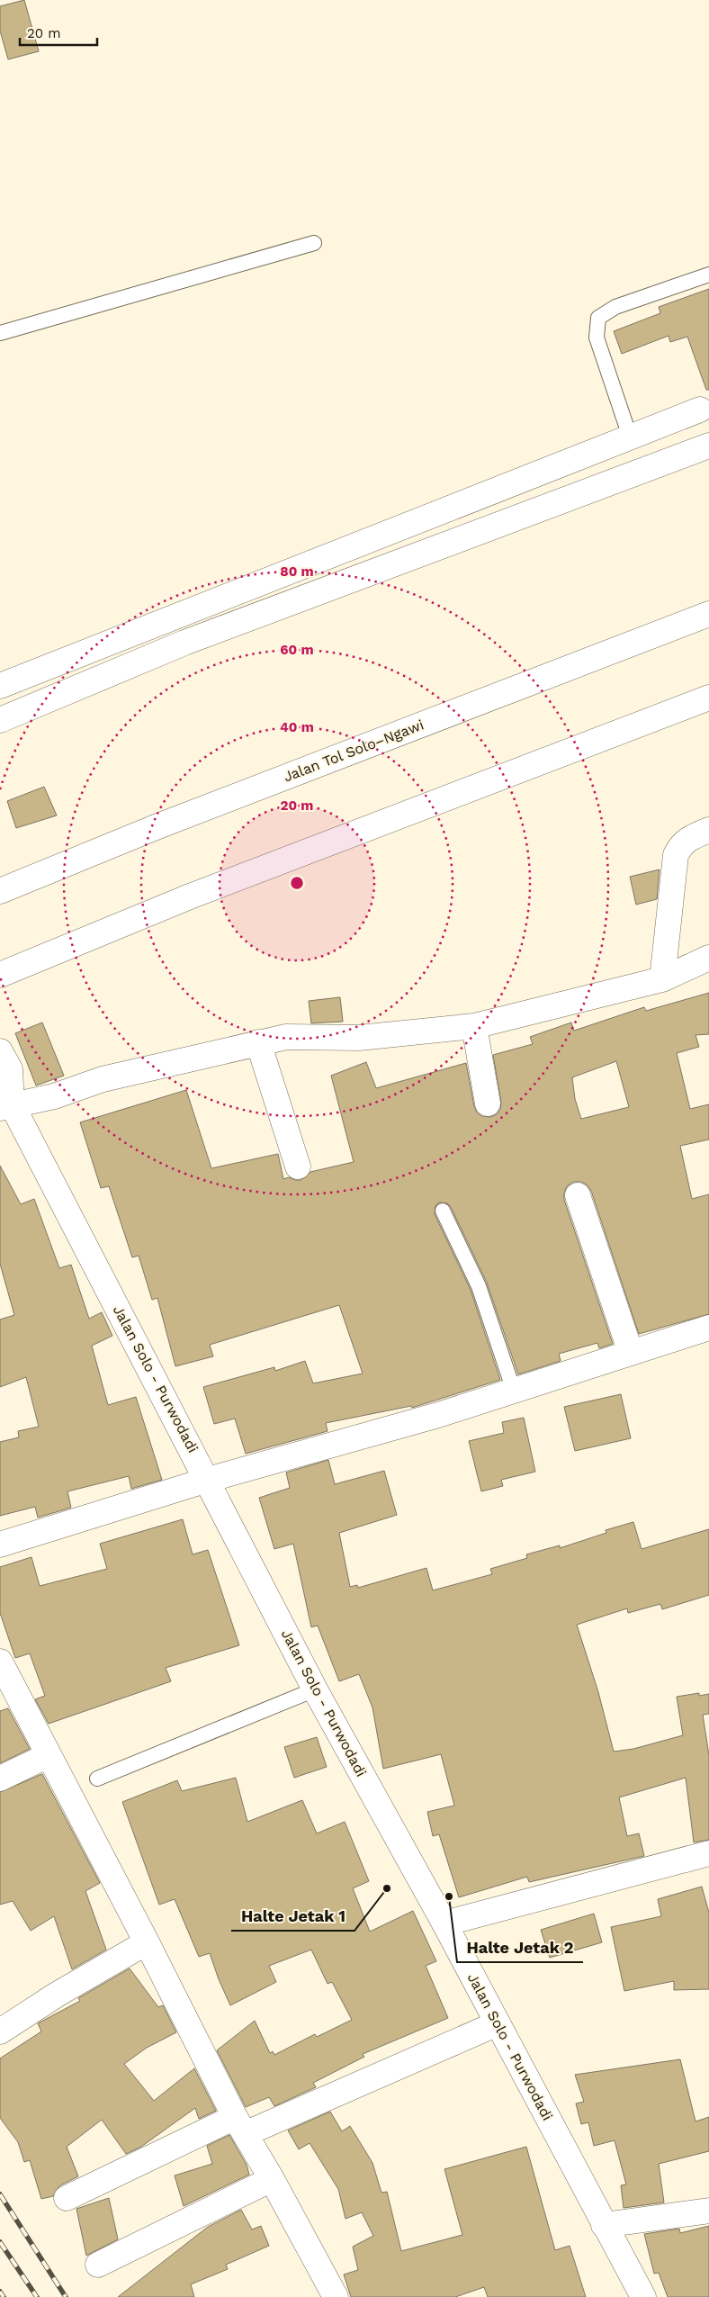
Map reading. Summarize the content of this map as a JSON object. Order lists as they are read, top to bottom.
{
  "streets": {
    "main road": ["Jalan Tol Solo–Ngawi", "Jalan Solo - Purwodadi"]
  },
  "places": ["Halte Jetak 1", "Halte Jetak 2"],
  "scale_bar": "20 m",
  "rings": [
    "80 m",
    "60 m",
    "40 m",
    "20 m"
  ]
}
